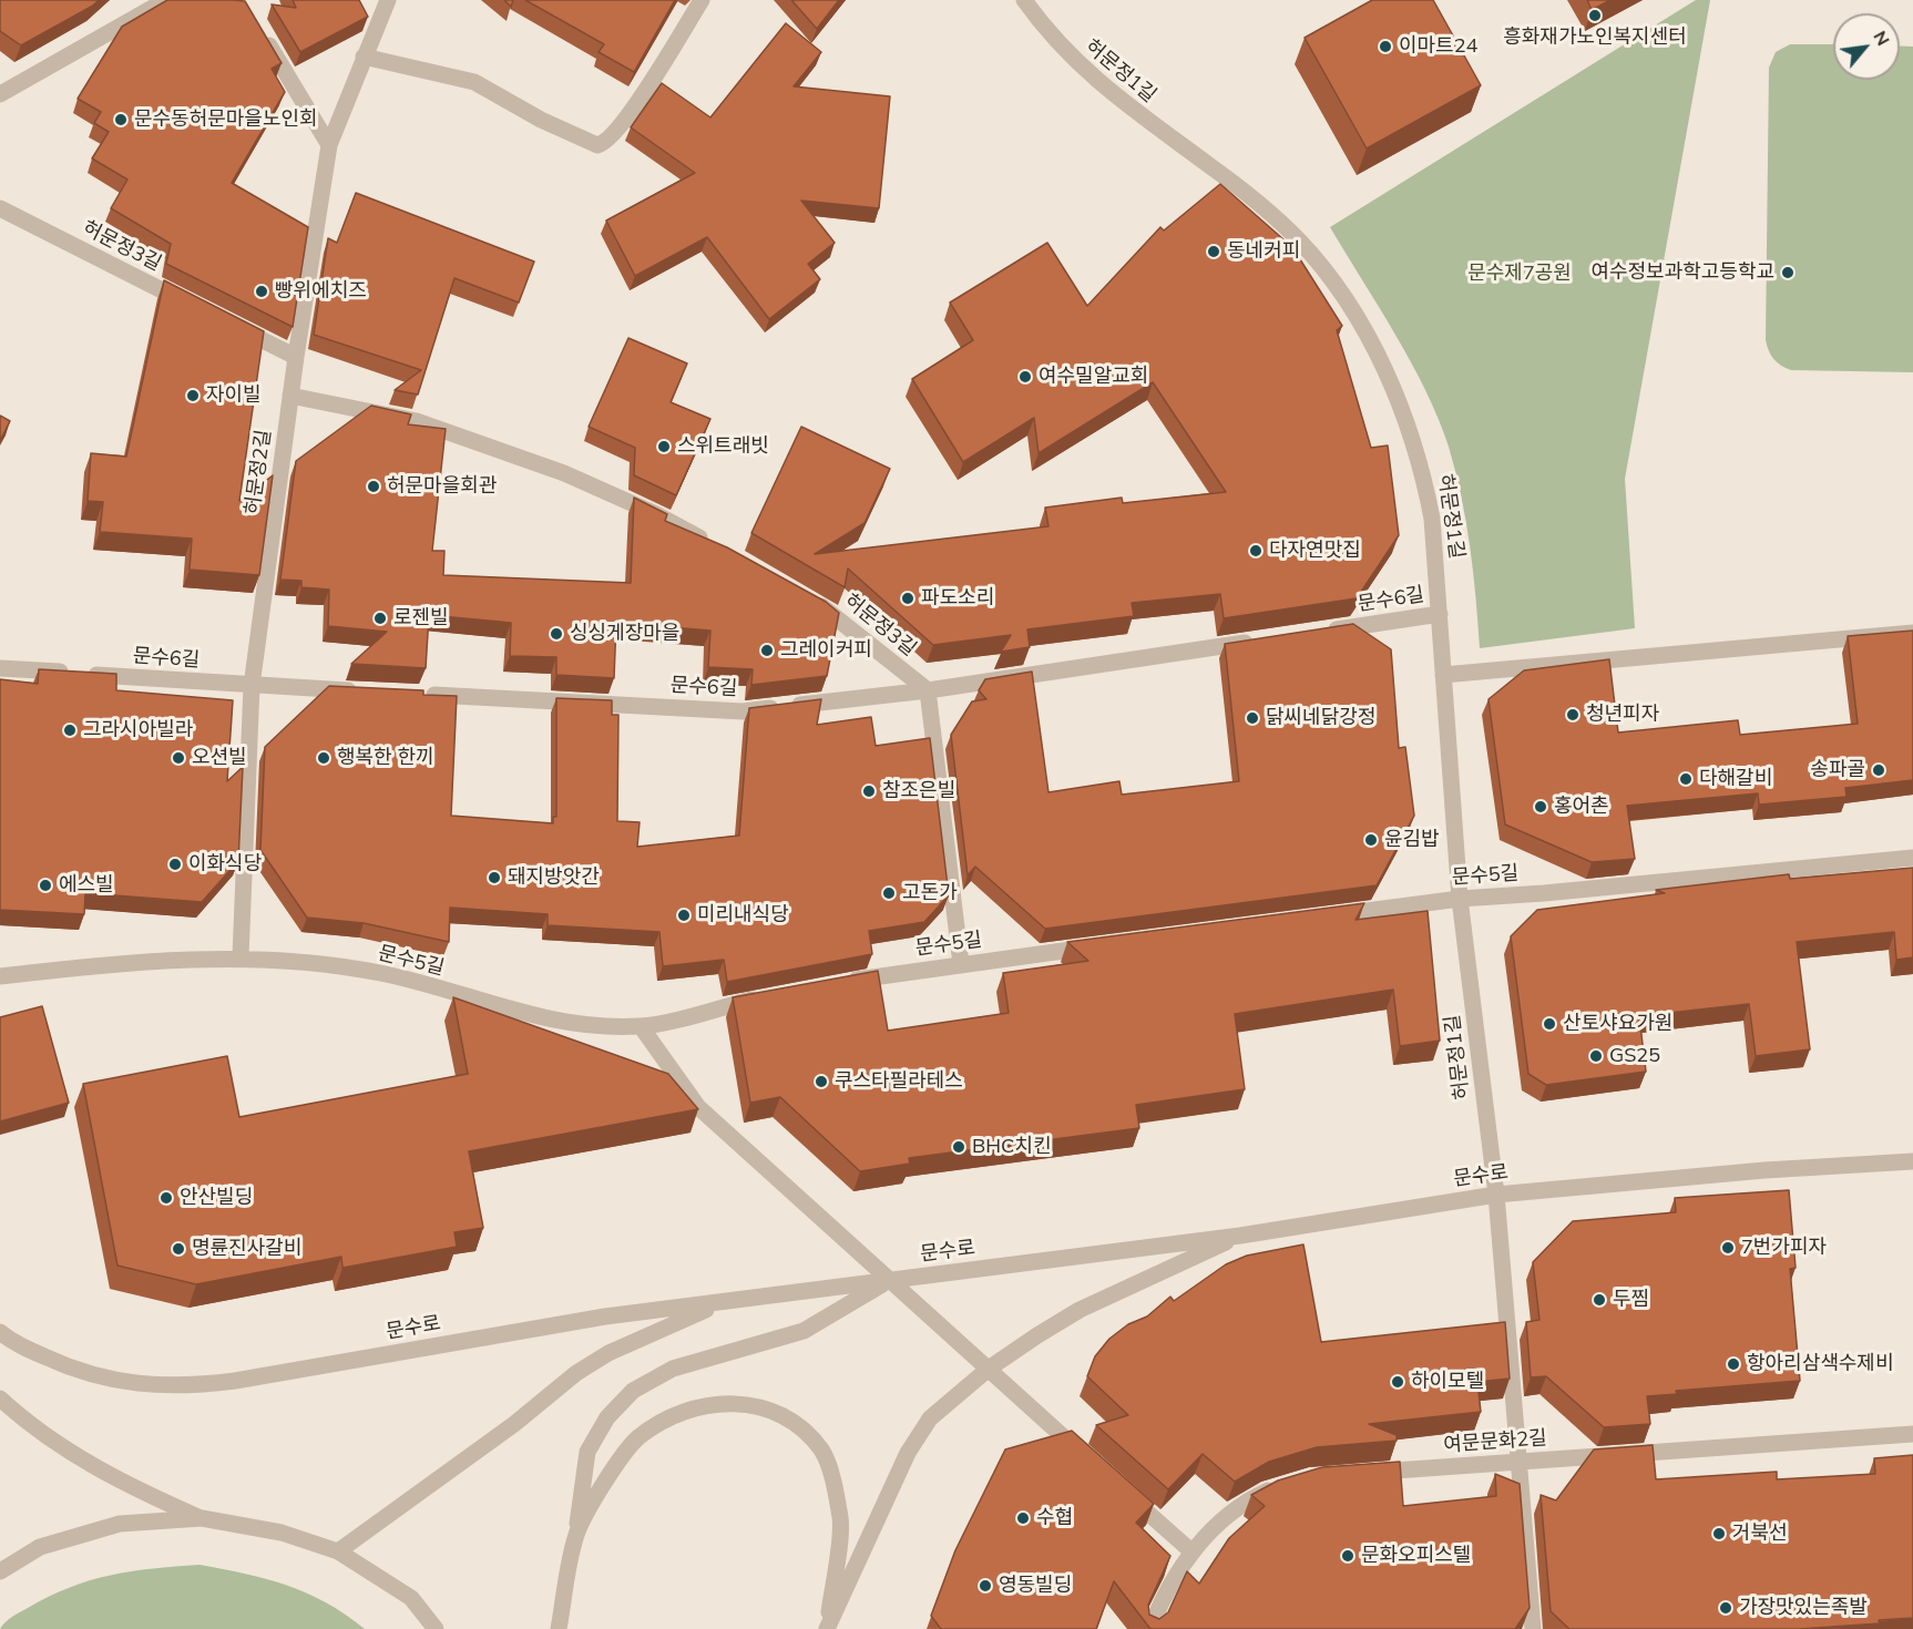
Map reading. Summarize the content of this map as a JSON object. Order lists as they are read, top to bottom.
{
  "streets": {
    "street": [
      "허문정1길",
      "허문정3길",
      "허문정2길",
      "문수6길",
      "문수5길",
      "문수로",
      "여문문화2길"
    ]
  },
  "crossings": [
    ["허문정1길", "문수6길"],
    ["허문정1길", "문수5길"],
    ["허문정1길", "문수로"],
    ["허문정1길", "여문문화2길"],
    ["허문정3길", "문수6길"],
    ["허문정2길", "문수6길"],
    ["허문정2길", "문수5길"]
  ],
  "parks": ["문수제7공원"],
  "places": [
    "흥화재가노인복지센터",
    "이마트24",
    "문수동허문마을노인회",
    "동네커피",
    "여수정보과학고등학교",
    "빵위에치즈",
    "여수밀알교회",
    "자이빌",
    "스위트래빗",
    "허문마을회관",
    "다자연맛집",
    "파도소리",
    "로젠빌",
    "싱싱게장마을",
    "그레이커피",
    "청년피자",
    "닭씨네닭강정",
    "그라시아빌라",
    "오션빌",
    "행복한 한끼",
    "송파골",
    "다해갈비",
    "참조은빌",
    "홍어촌",
    "윤김밥",
    "이화식당",
    "돼지방앗간",
    "에스빌",
    "고돈가",
    "미리내식당",
    "산토샤요가원",
    "GS25",
    "쿠스타필라테스",
    "BHC치킨",
    "안산빌딩",
    "7번가피자",
    "명륜진사갈비",
    "두찜",
    "항아리삼색수제비",
    "하이모텔",
    "수협",
    "거북선",
    "문화오피스텔",
    "영동빌딩",
    "가장맛있는족발"
  ],
  "north": "top right"
}
